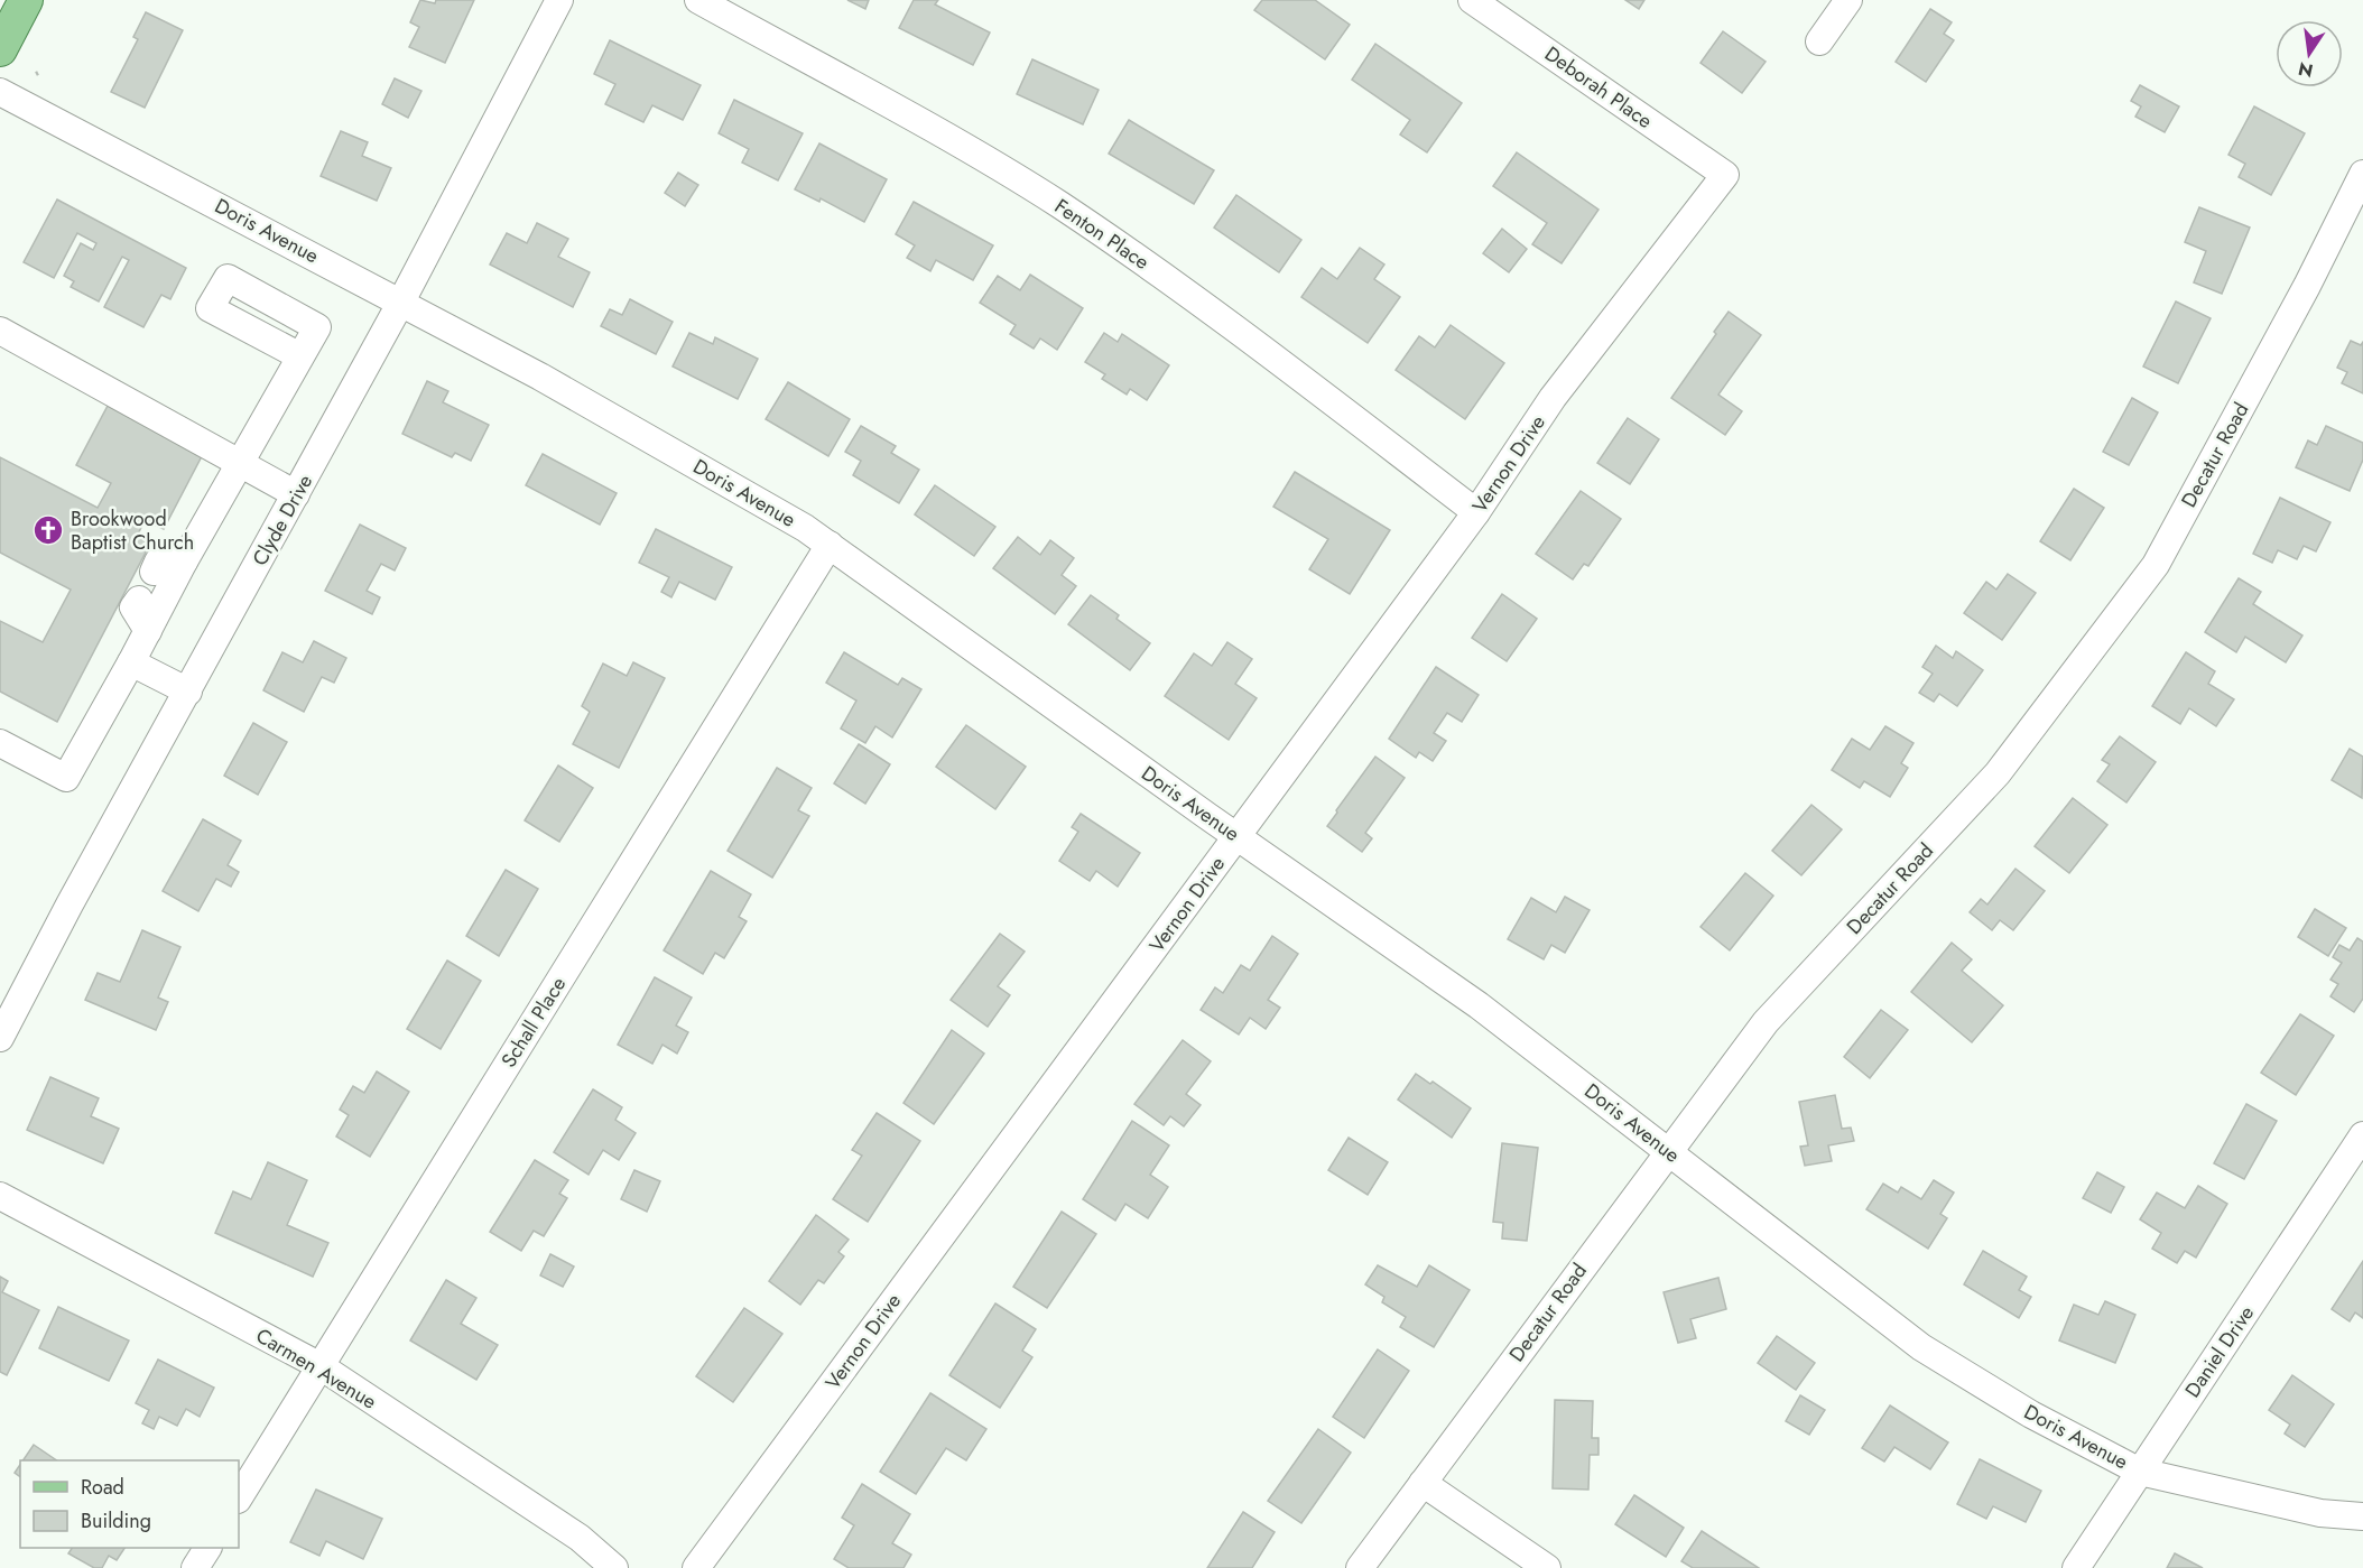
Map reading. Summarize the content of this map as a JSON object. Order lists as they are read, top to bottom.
{
  "streets": {
    "street": [
      "Deborah Place",
      "Doris Avenue",
      "Fenton Place",
      "Decatur Road",
      "Vernon Drive",
      "Clyde Drive",
      "Schall Place",
      "Daniel Drive",
      "Carmen Avenue"
    ]
  },
  "crossings": [
    ["Deborah Place", "Vernon Drive"],
    ["Doris Avenue", "Decatur Road"],
    ["Doris Avenue", "Vernon Drive"],
    ["Doris Avenue", "Clyde Drive"],
    ["Doris Avenue", "Schall Place"],
    ["Doris Avenue", "Daniel Drive"],
    ["Fenton Place", "Vernon Drive"],
    ["Schall Place", "Carmen Avenue"]
  ],
  "places": {
    "church": ["Brookwood Baptist Church"]
  },
  "legend": ["Road", "Building"],
  "north": "bottom"
}
